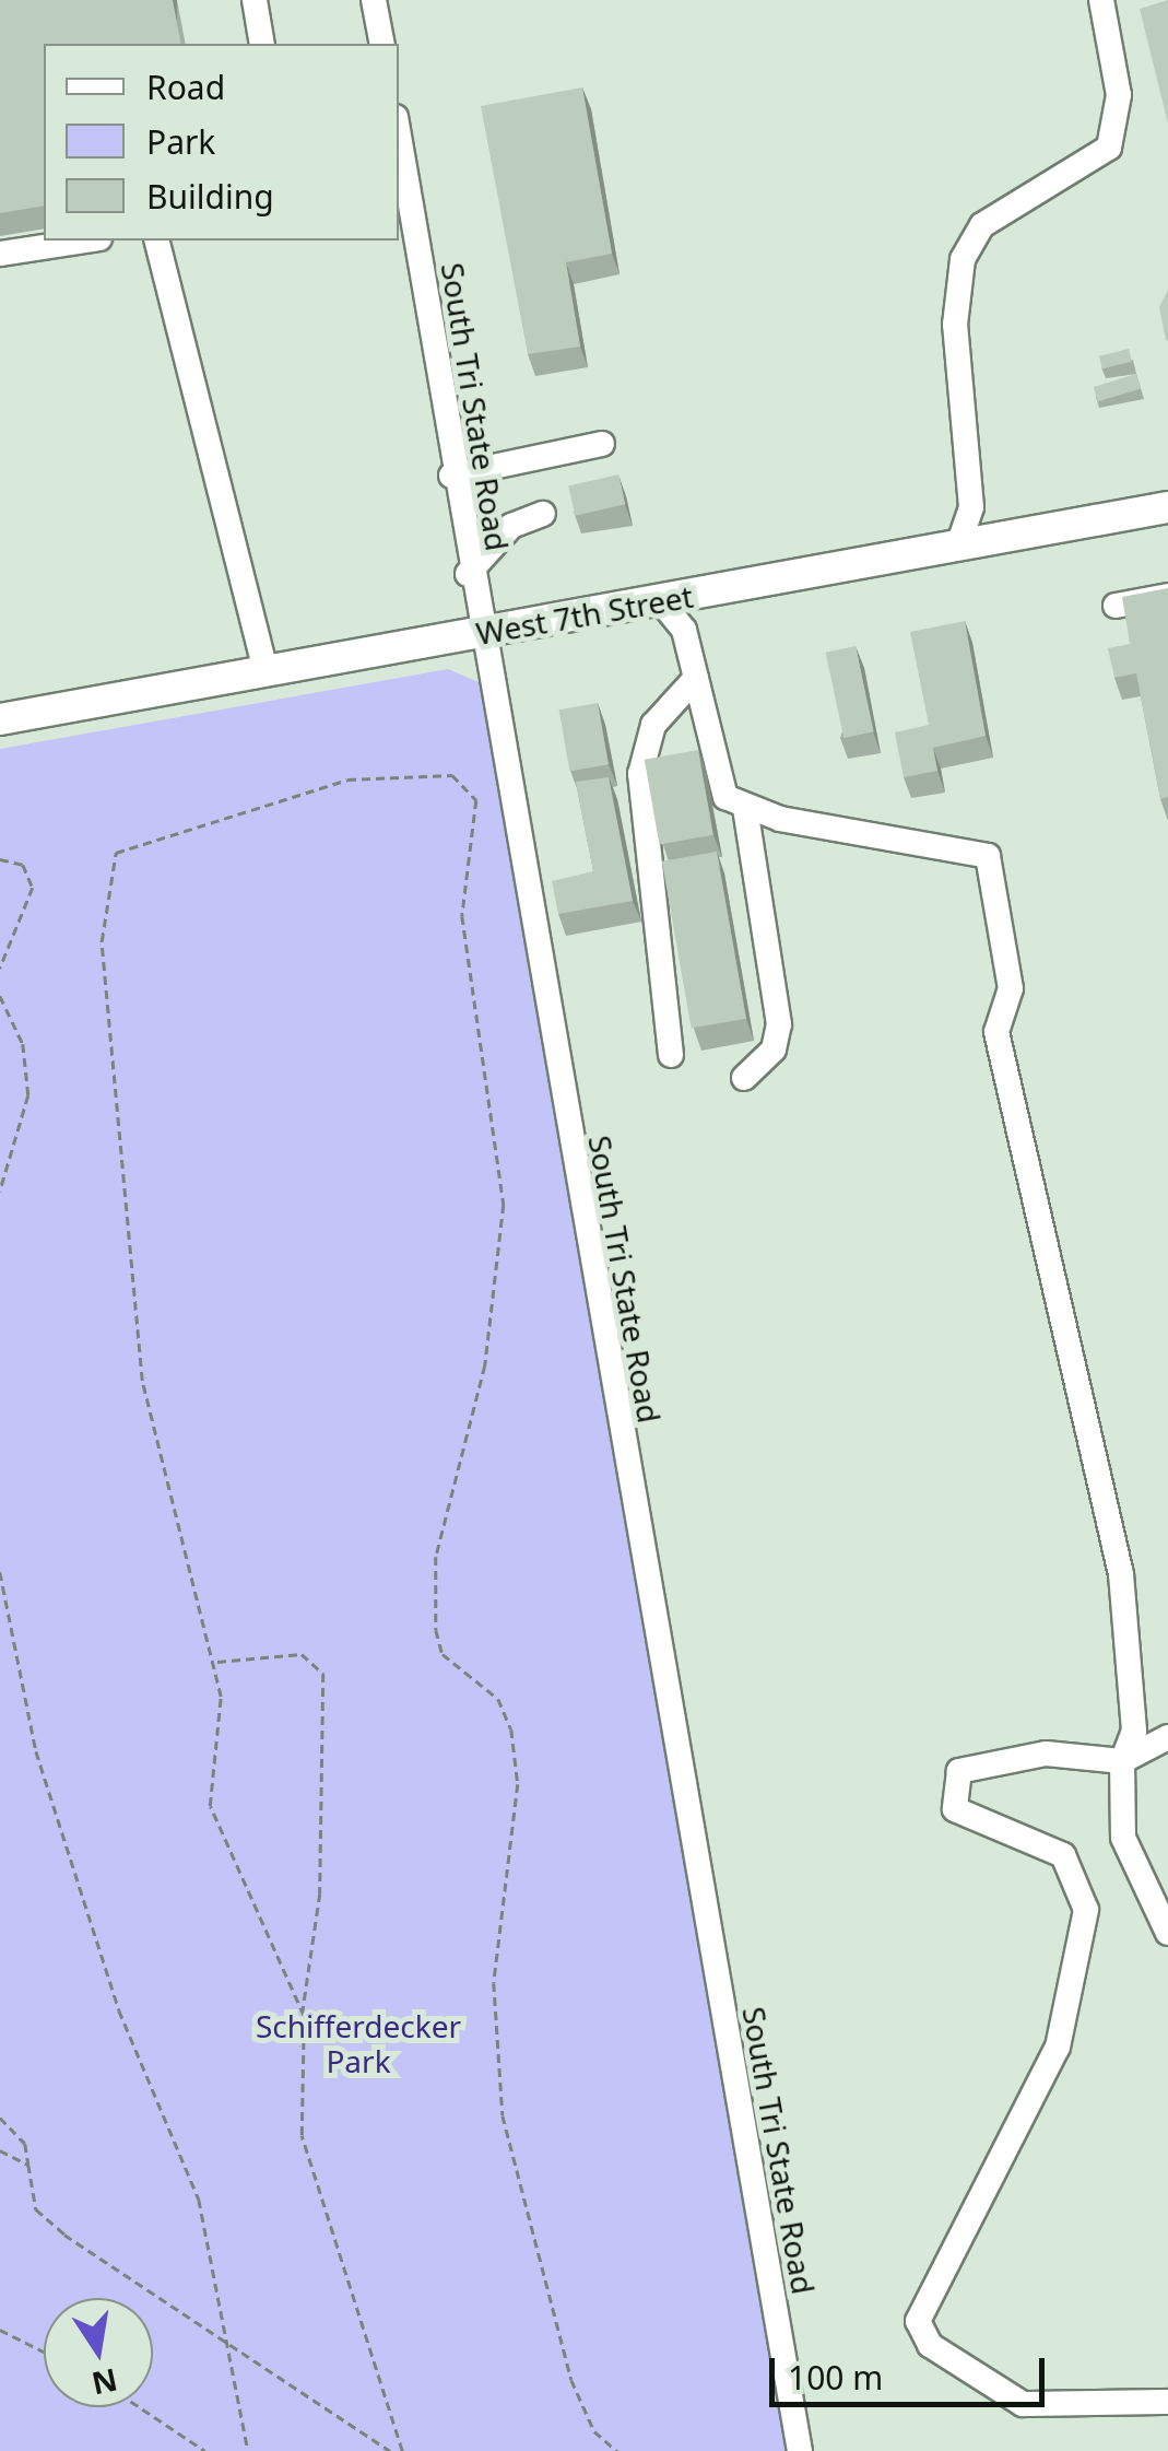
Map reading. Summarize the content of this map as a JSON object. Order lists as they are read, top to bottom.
{
  "streets": {
    "main road": ["West 7th Street"],
    "street": ["South Tri State Road"]
  },
  "crossings": [
    ["South Tri State Road", "West 7th Street"]
  ],
  "parks": ["Schifferdecker Park"],
  "legend": ["Road", "Park", "Building"],
  "scale_bar": "100 m",
  "north": "bottom"
}
